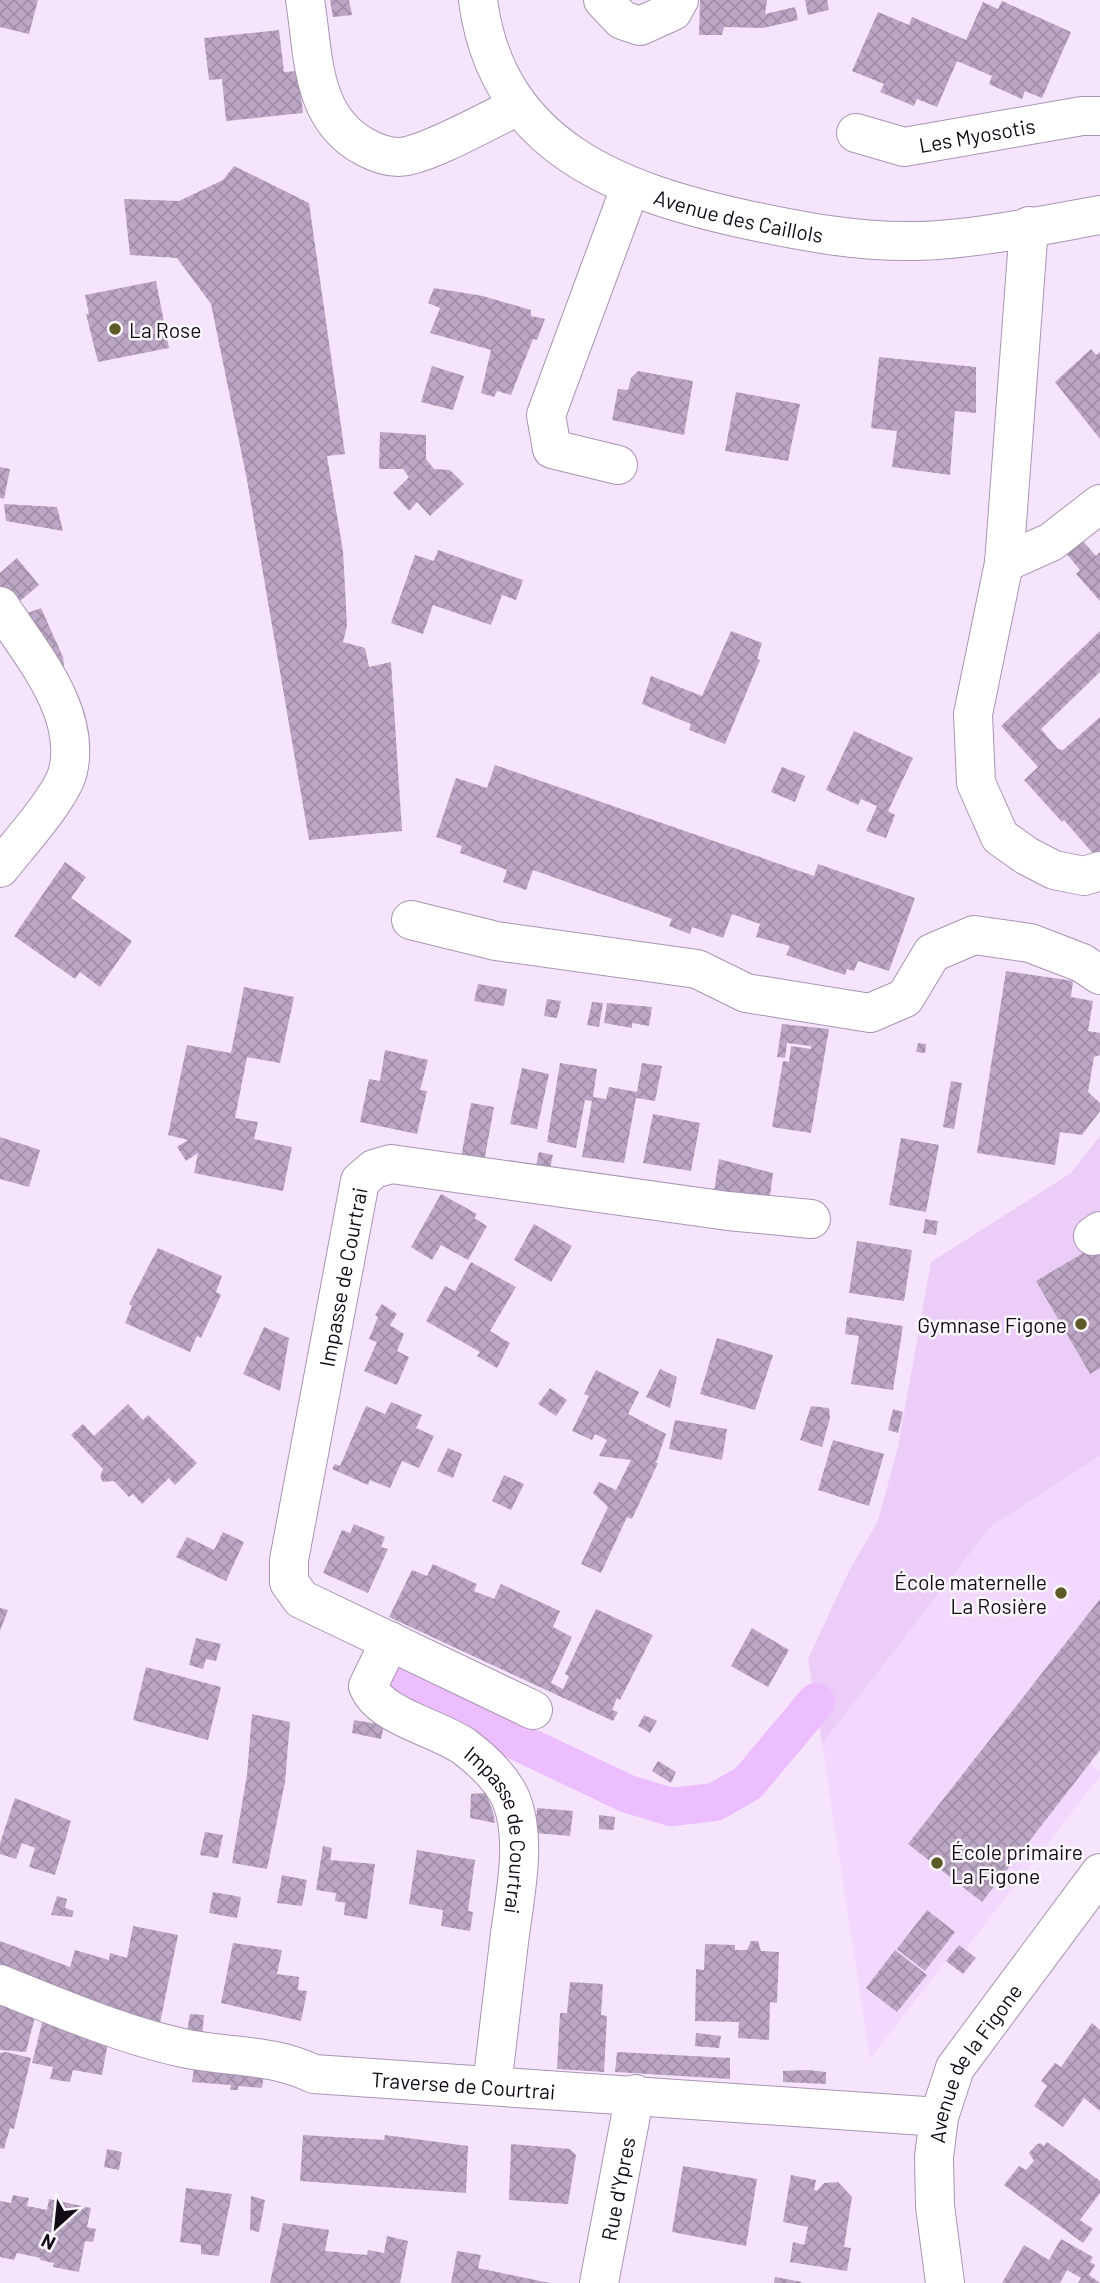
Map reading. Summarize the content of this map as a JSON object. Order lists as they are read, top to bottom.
{
  "streets": {
    "street": [
      "Les Myosotis",
      "Avenue des Caillols",
      "Impasse de Courtrai",
      "Avenue de la Figone",
      "Traverse de Courtrai",
      "Rue d'Ypres"
    ]
  },
  "crossings": [
    ["Impasse de Courtrai", "Traverse de Courtrai"],
    ["Avenue de la Figone", "Traverse de Courtrai"],
    ["Traverse de Courtrai", "Rue d'Ypres"]
  ],
  "places": [
    "La Rose",
    "Gymnase Figone",
    "École maternelle La Rosière",
    "École primaire La Figone"
  ],
  "north": "bottom left"
}
